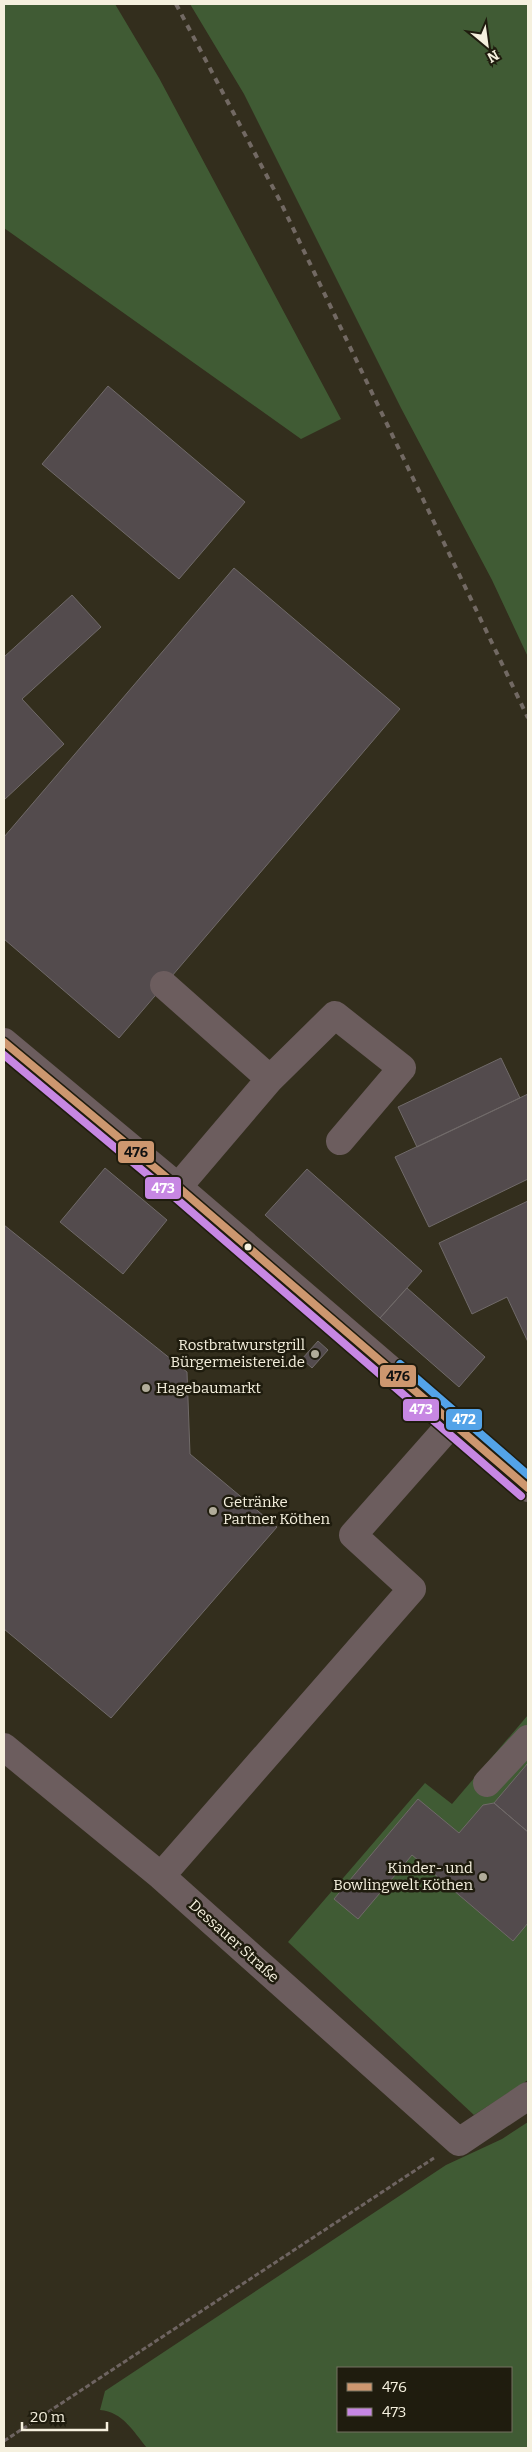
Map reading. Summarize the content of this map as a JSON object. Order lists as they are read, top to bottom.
{
  "streets": {
    "street": ["Dessauer Straße"]
  },
  "places": [
    "Rostbratwurstgrill Bürgermeisterei.de",
    "Hagebaumarkt",
    "Getränke Partner Köthen",
    "Kinder- und Bowlingwelt Köthen"
  ],
  "lines": ["transit line 476", "transit line 473", "transit line 472"],
  "legend": ["476", "473"],
  "scale_bar": "20 m",
  "north": "bottom right"
}
